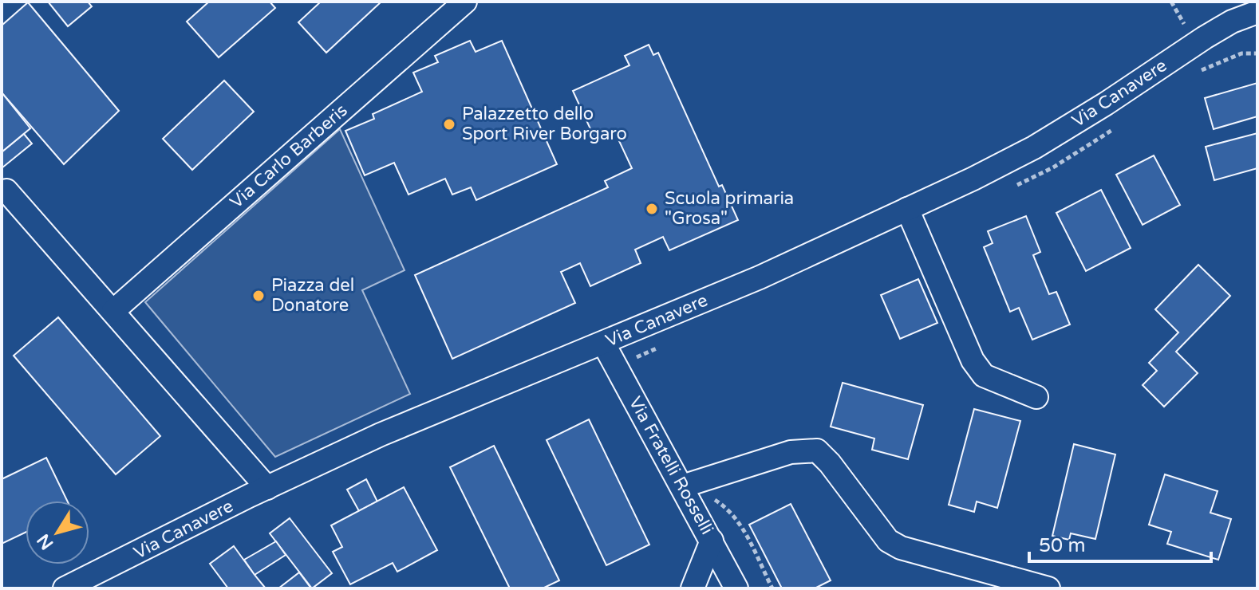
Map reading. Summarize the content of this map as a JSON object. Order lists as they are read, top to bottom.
{
  "streets": {
    "street": ["Via Canavere", "Via Carlo Barberis", "Via Fratelli Rosselli"]
  },
  "crossings": [
    ["Via Canavere", "Via Fratelli Rosselli"]
  ],
  "places": ["Palazzetto dello Sport River Borgaro", "Scuola primaria \"Grosa\"", "Piazza del Donatore"],
  "scale_bar": "50 m",
  "north": "bottom left"
}
